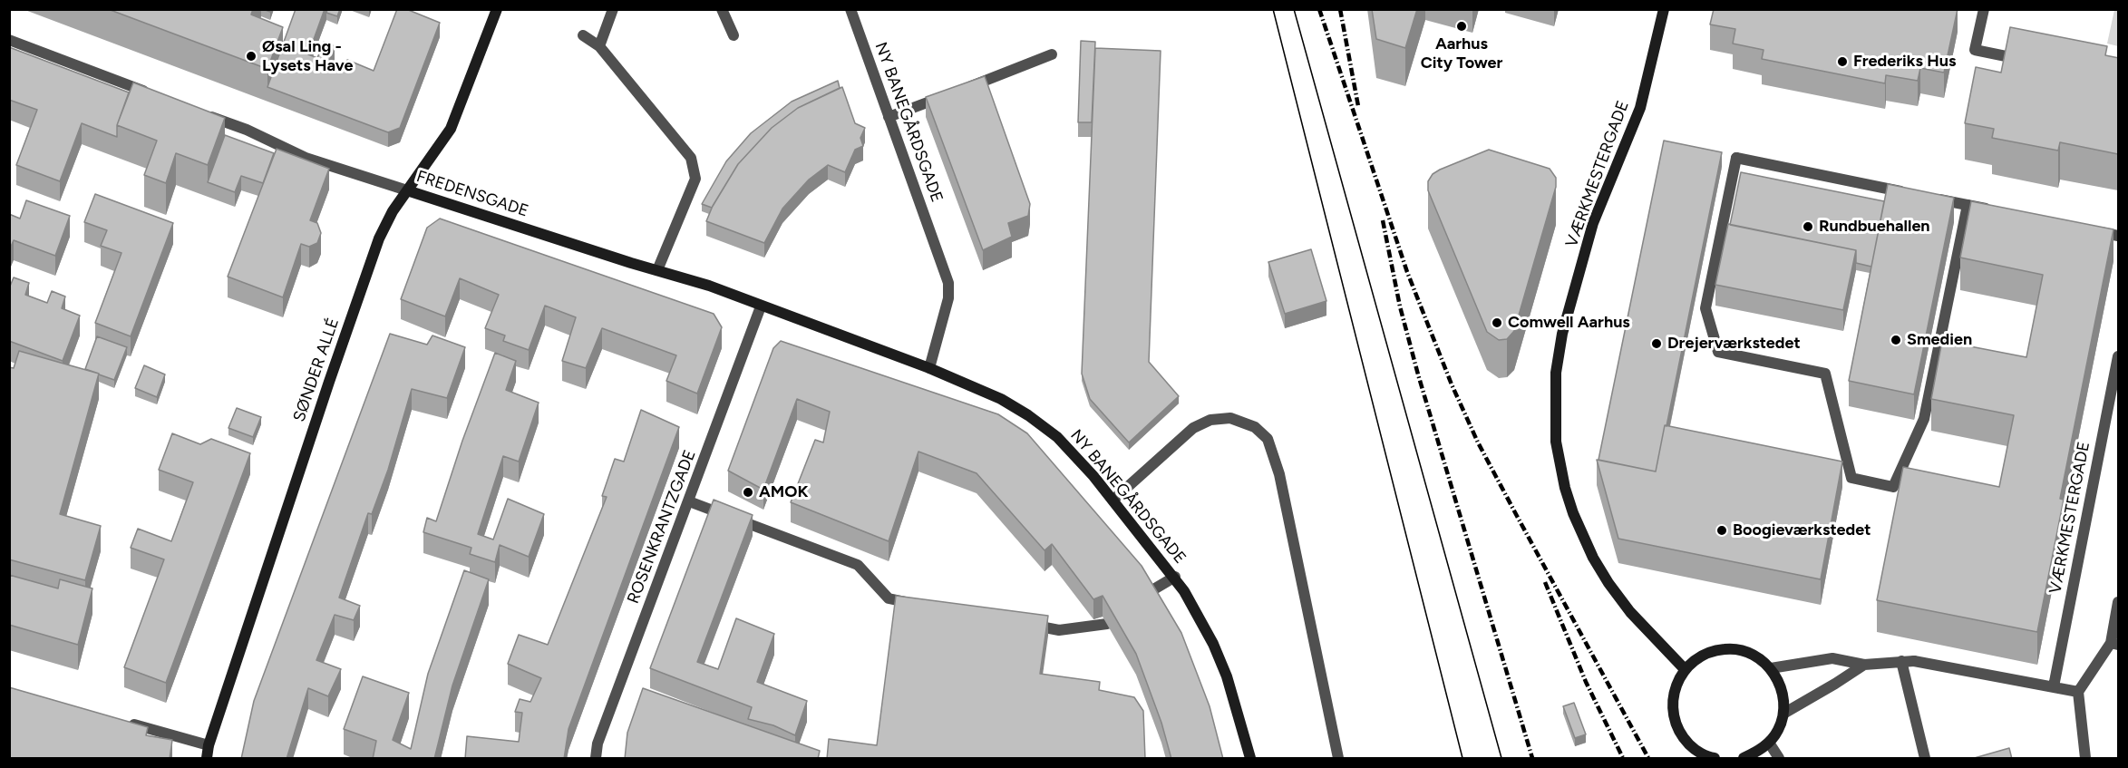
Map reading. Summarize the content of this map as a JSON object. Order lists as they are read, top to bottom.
{
  "streets": {
    "street": [
      "NY BANEGÅRDSGADE",
      "VÆRKMESTERGADE",
      "FREDENSGADE",
      "SØNDER ALLÉ",
      "ROSENKRANTZGADE"
    ]
  },
  "crossings": [
    ["NY BANEGÅRDSGADE", "FREDENSGADE"],
    ["FREDENSGADE", "SØNDER ALLÉ"],
    ["FREDENSGADE", "ROSENKRANTZGADE"]
  ],
  "places": [
    "Aarhus City Tower",
    "Øsal Ling - Lysets Have",
    "Frederiks Hus",
    "Rundbuehallen",
    "Comwell Aarhus",
    "Smedien",
    "Drejerværkstedet",
    "AMOK",
    "Boogieværkstedet"
  ]
}
